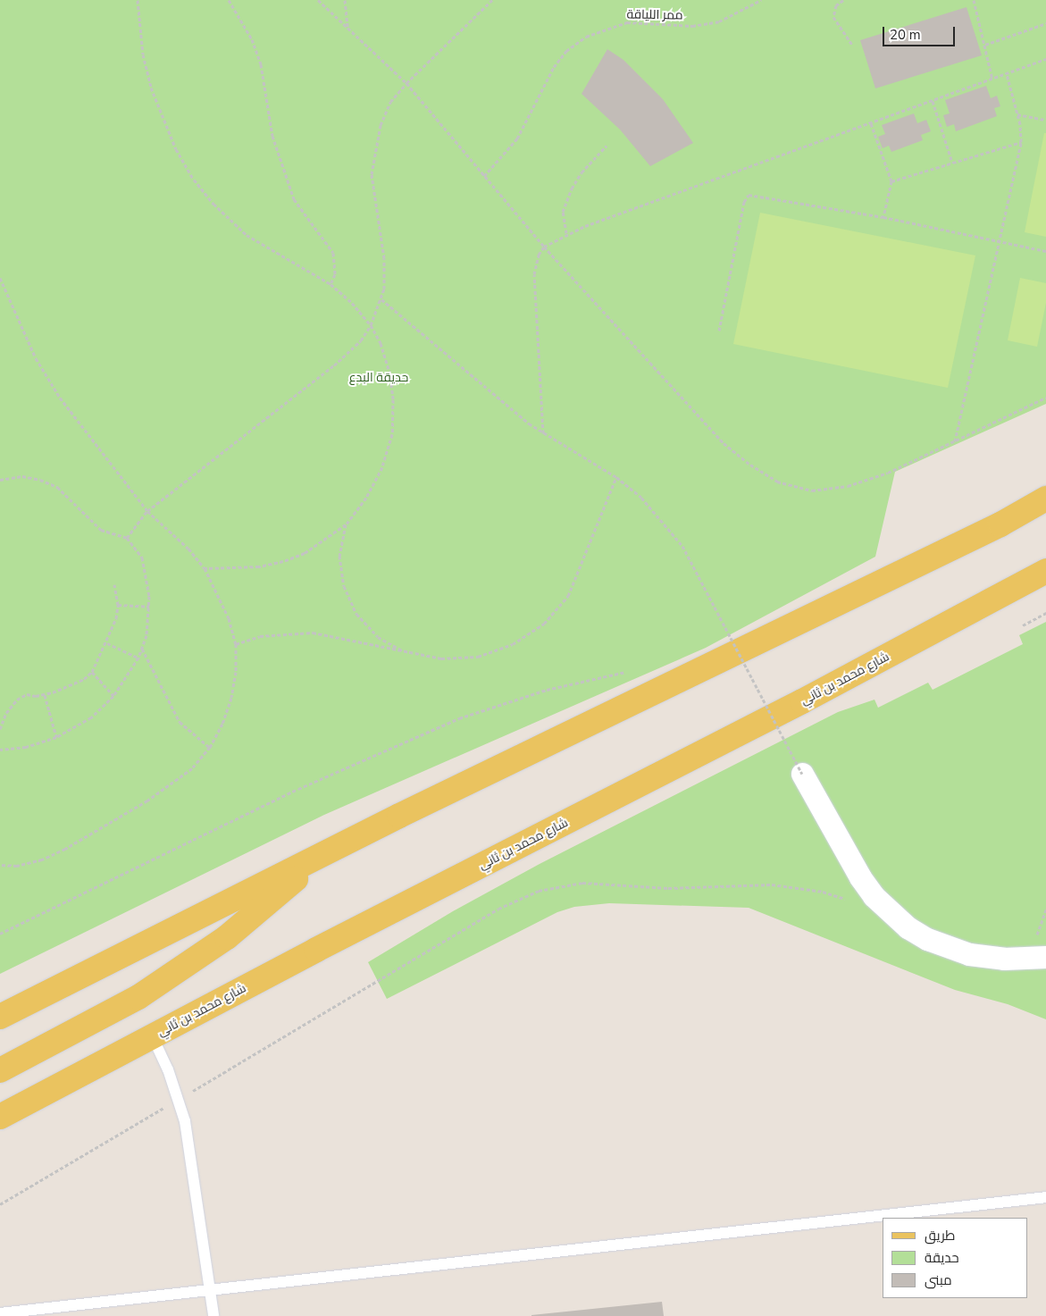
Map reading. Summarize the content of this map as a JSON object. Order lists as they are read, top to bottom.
{
  "streets": {
    "main road": ["شارع محمد بن ثاني"],
    "path": ["ممر اللياقة"]
  },
  "parks": ["حديقة البدع"],
  "legend": ["طريق", "حديقة", "مبنى"],
  "scale_bar": "20 m"
}
